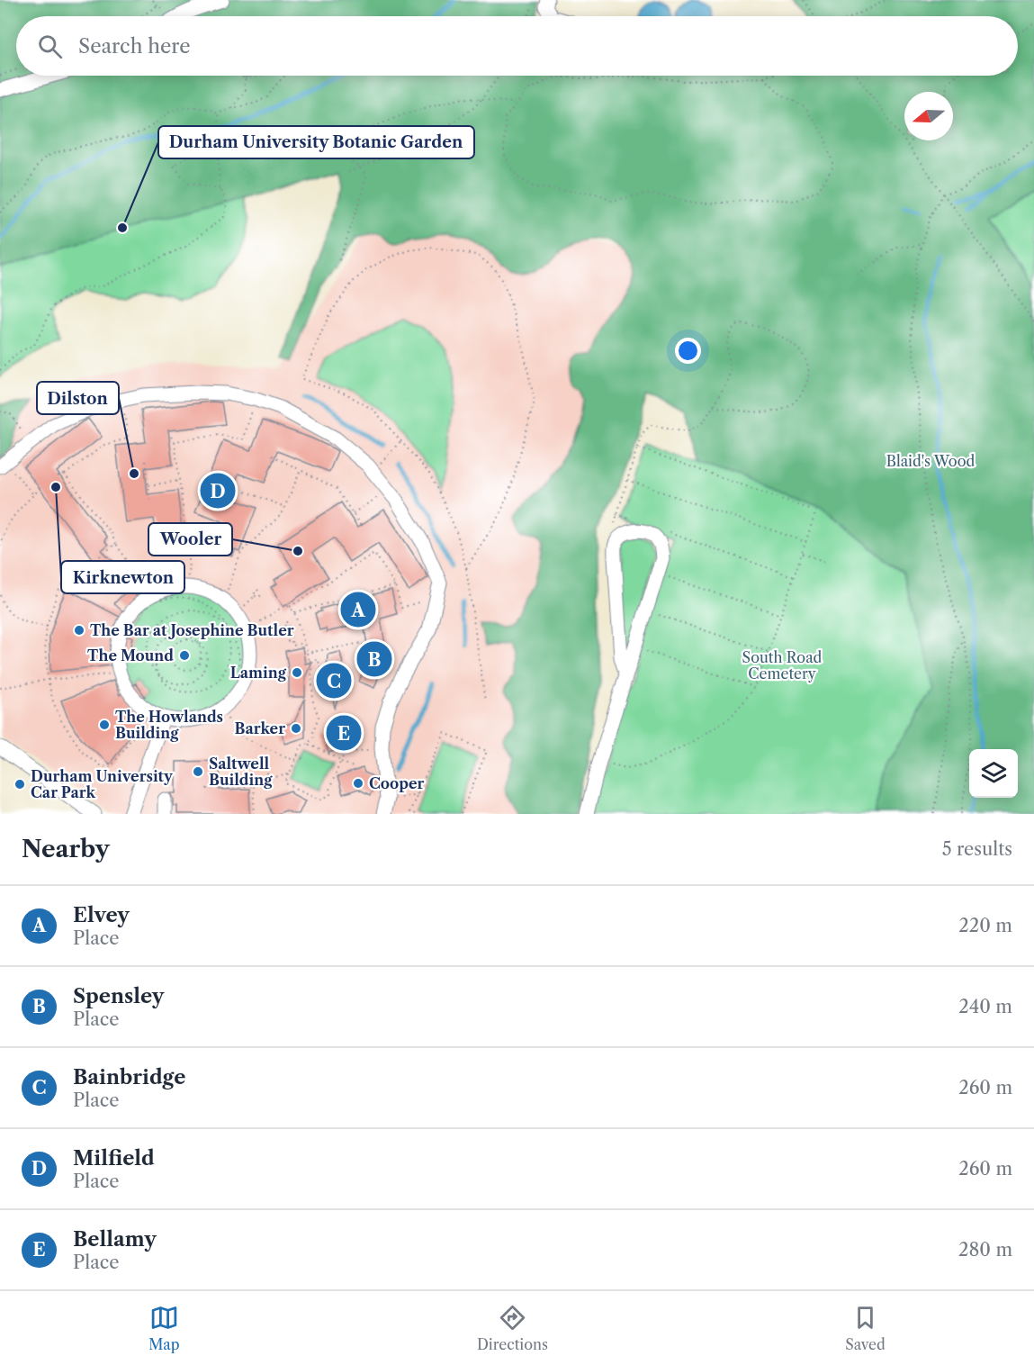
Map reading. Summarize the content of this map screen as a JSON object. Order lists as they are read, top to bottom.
{
  "parks": ["Blaid's Wood", "South Road Cemetery"],
  "places": [
    "Durham University Botanic Garden",
    "Dilston",
    "Kirknewton",
    "Wooler",
    "The Bar at Josephine Butler",
    "The Mound",
    "Laming",
    "The Howlands Building",
    "Barker",
    "Saltwell Building",
    "Cooper",
    "Durham University Car Park"
  ],
  "north": "left",
  "page": {
    "search": "Search here",
    "pins": [
      "D",
      "A",
      "B",
      "C",
      "E"
    ],
    "heading": ["Nearby", "5 results"],
    "list": [
      {
        "mark": "A",
        "name": "Elvey",
        "note": "Place",
        "value": "220 m"
      },
      {
        "mark": "B",
        "name": "Spensley",
        "note": "Place",
        "value": "240 m"
      },
      {
        "mark": "C",
        "name": "Bainbridge",
        "note": "Place",
        "value": "260 m"
      },
      {
        "mark": "D",
        "name": "Milfield",
        "note": "Place",
        "value": "260 m"
      },
      {
        "mark": "E",
        "name": "Bellamy",
        "note": "Place",
        "value": "280 m"
      }
    ],
    "nav": ["Map", "Directions", "Saved"]
  }
}
